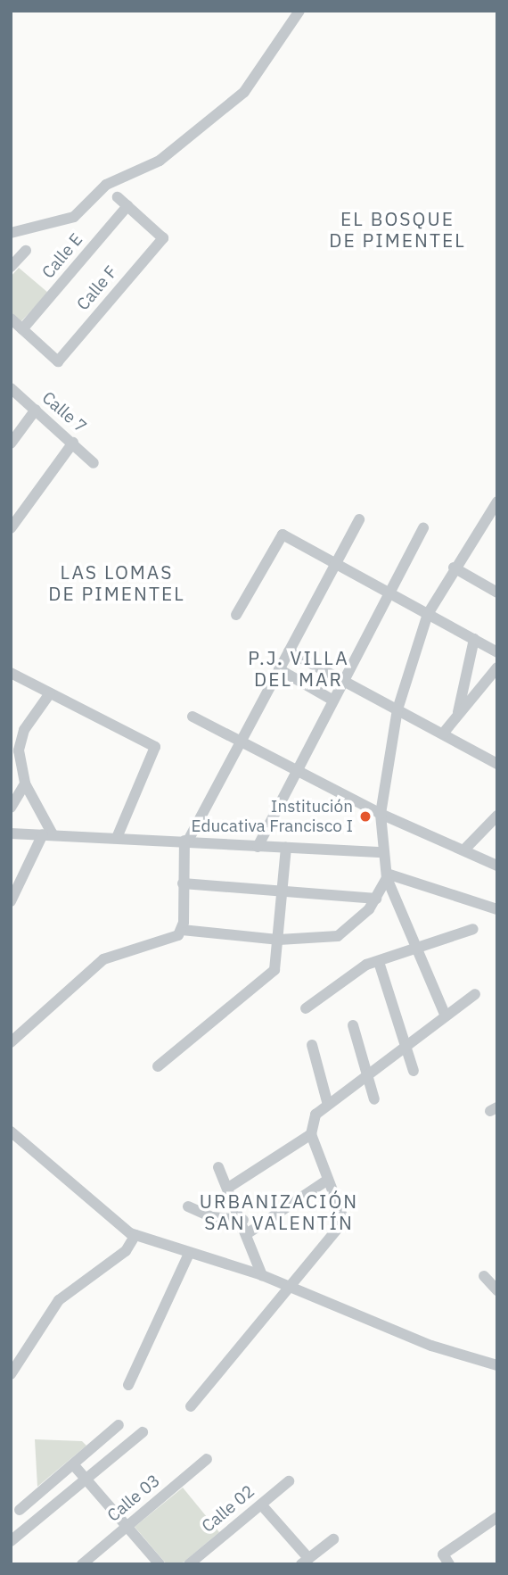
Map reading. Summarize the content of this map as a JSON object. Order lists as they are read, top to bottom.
{
  "streets": {
    "street": [
      "Calle E",
      "Calle F",
      "Calle 7",
      "Calle 03",
      "Calle 02"
    ]
  },
  "crossings": [
    ["Calle E", "Calle F"]
  ],
  "districts": [
    "EL BOSQUE DE PIMENTEL",
    "LAS LOMAS DE PIMENTEL",
    "P.J. VILLA DEL MAR",
    "URBANIZACIÓN SAN VALENTÍN"
  ],
  "places": ["Institución Educativa Francisco I"]
}
